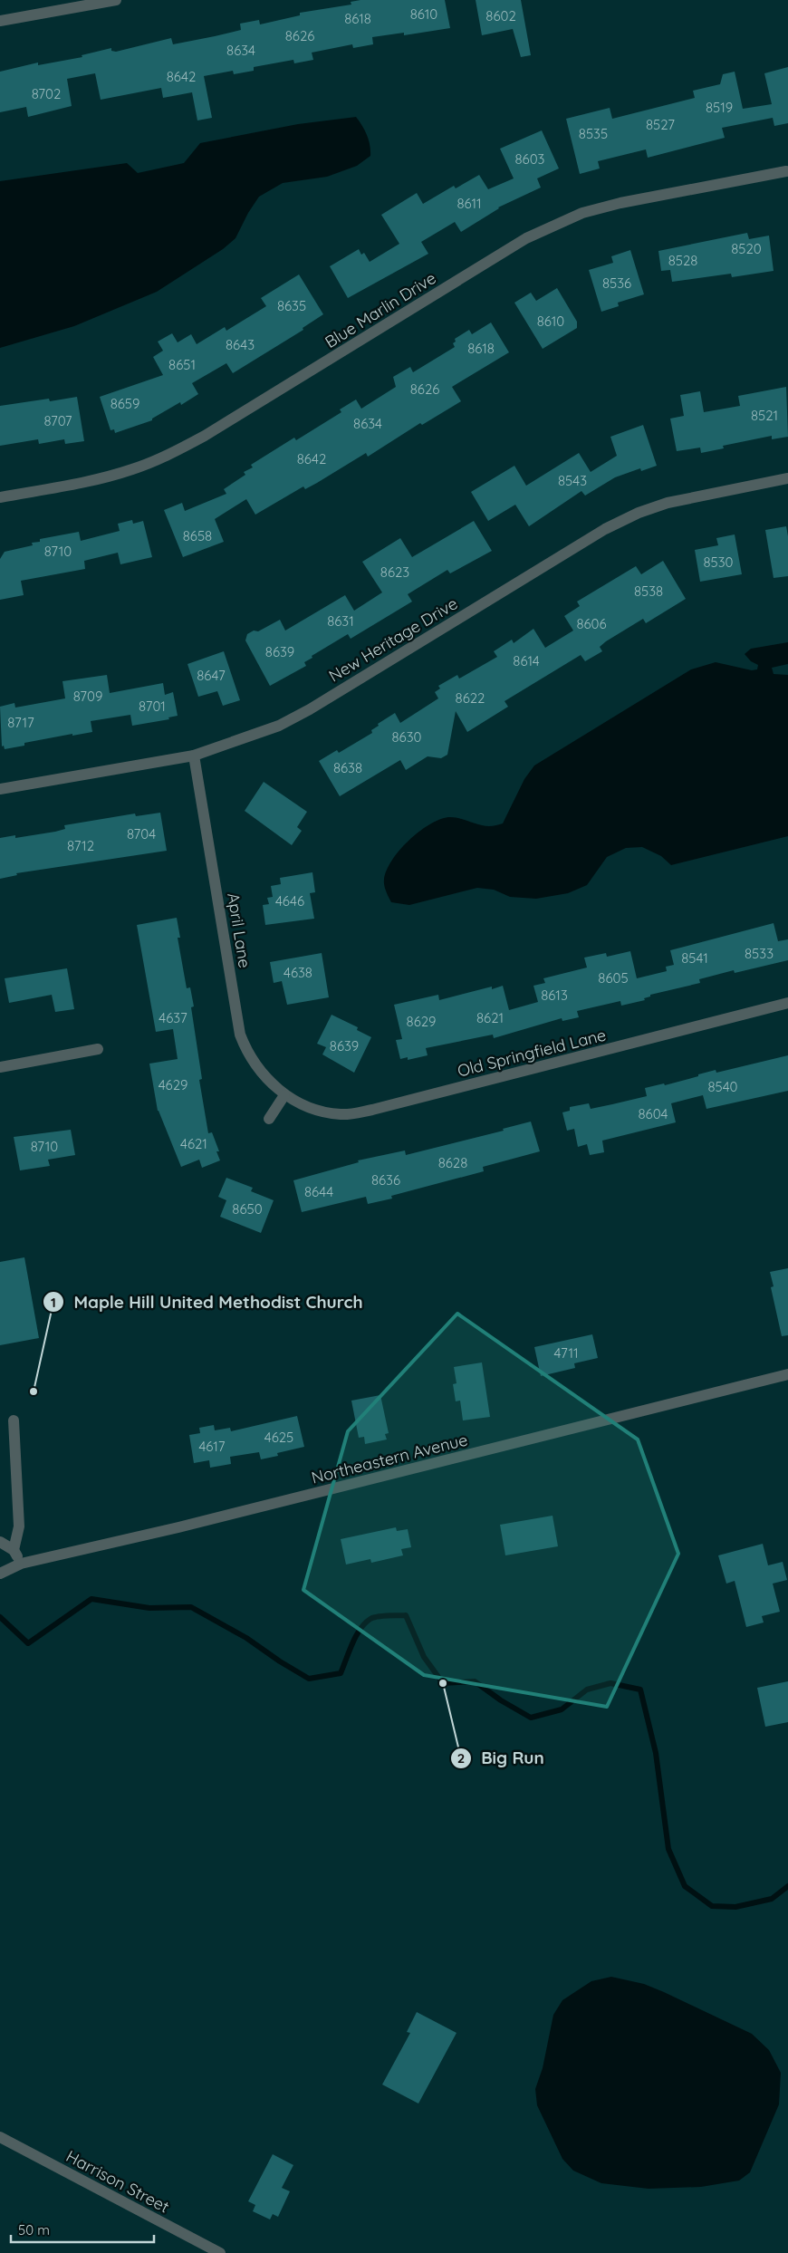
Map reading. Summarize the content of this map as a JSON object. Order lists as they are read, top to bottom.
{
  "streets": {
    "street": [
      "Blue Marlin Drive",
      "New Heritage Drive",
      "April Lane",
      "Old Springfield Lane",
      "Northeastern Avenue",
      "Harrison Street"
    ]
  },
  "crossings": [
    ["New Heritage Drive", "April Lane"],
    ["April Lane", "Old Springfield Lane"]
  ],
  "places": ["Maple Hill United Methodist Church", "Big Run"],
  "house_numbers": [
    "8610",
    "8602",
    "8618",
    "8626",
    "8634",
    "8642",
    "8702",
    "8519",
    "8527",
    "8535",
    "8603",
    "8611",
    "8520",
    "8528",
    "8536",
    "8635",
    "8610",
    "8643",
    "8618",
    "8651",
    "8626",
    "8659",
    "8521",
    "8707",
    "8634",
    "8642",
    "8543",
    "8658",
    "8710",
    "8530",
    "8623",
    "8538",
    "8631",
    "8606",
    "8639",
    "8614",
    "8647",
    "8709",
    "8622",
    "8701",
    "8717",
    "8630",
    "8638",
    "8704",
    "8712",
    "4646",
    "8533",
    "8541",
    "4638",
    "8605",
    "8613",
    "4637",
    "8621",
    "8629",
    "8639",
    "4629",
    "8540",
    "8604",
    "4621",
    "8710",
    "8628",
    "8636",
    "8644",
    "8650",
    "4711",
    "4625",
    "4617"
  ],
  "scale_bar": "50 m"
}
